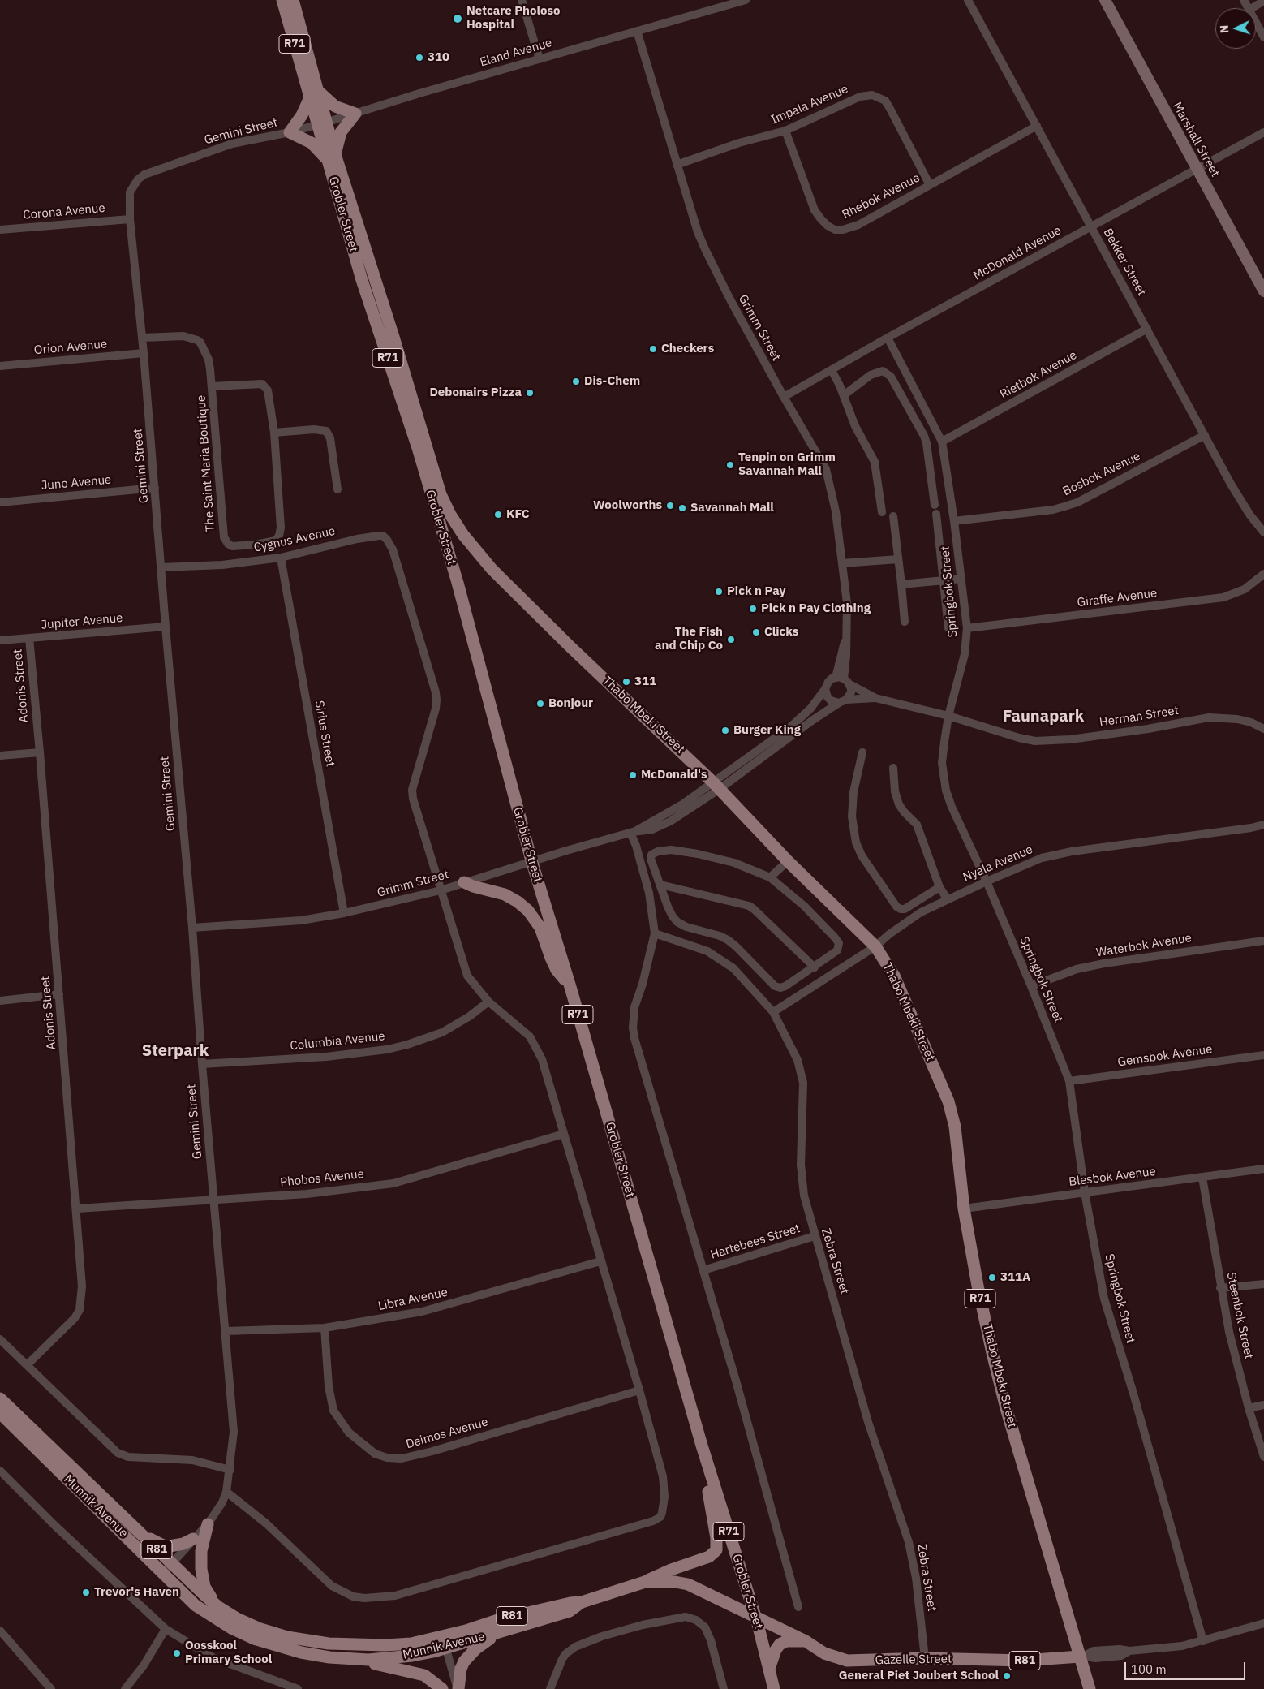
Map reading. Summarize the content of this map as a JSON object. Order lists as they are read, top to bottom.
{
  "streets": {
    "main road": [
      "R71",
      "Grobler Street",
      "Thabo Mbeki Street",
      "Munnik Avenue",
      "R81",
      "Gazelle Street"
    ],
    "street": [
      "Eland Avenue",
      "Impala Avenue",
      "Gemini Street",
      "Marshall Street",
      "Rhebok Avenue",
      "Corona Avenue",
      "McDonald Avenue",
      "Bekker Street",
      "Grimm Street",
      "Orion Avenue",
      "Rietbok Avenue",
      "The Saint Maria Boutique",
      "Bosbok Avenue",
      "Juno Avenue",
      "Cygnus Avenue",
      "Springbok Street",
      "Giraffe Avenue",
      "Jupiter Avenue",
      "Adonis Street",
      "Herman Street",
      "Sirius Street",
      "Nyala Avenue",
      "Waterbok Avenue",
      "Columbia Avenue",
      "Gemsbok Avenue",
      "Blesbok Avenue",
      "Phobos Avenue",
      "Hartebees Street",
      "Zebra Street",
      "Libra Avenue",
      "Steenbok Street",
      "Deimos Avenue"
    ]
  },
  "crossings": [
    ["Eland Avenue", "Gemini Street"],
    ["Eland Avenue", "Grobler Street"],
    ["Eland Avenue", "Grimm Street"],
    ["Impala Avenue", "Rhebok Avenue"],
    ["Impala Avenue", "Grimm Street"],
    ["Gemini Street", "Corona Avenue"],
    ["Gemini Street", "Grobler Street"],
    ["Gemini Street", "Grimm Street"],
    ["Gemini Street", "Orion Avenue"],
    ["Gemini Street", "The Saint Maria Boutique"],
    ["Gemini Street", "Juno Avenue"],
    ["Gemini Street", "Cygnus Avenue"],
    ["Gemini Street", "Jupiter Avenue"],
    ["Gemini Street", "Columbia Avenue"],
    ["Gemini Street", "Phobos Avenue"],
    ["Gemini Street", "Libra Avenue"],
    ["Gemini Street", "Munnik Avenue"],
    ["Marshall Street", "McDonald Avenue"],
    ["Rhebok Avenue", "Bekker Street"],
    ["Grobler Street", "Grimm Street"],
    ["Grobler Street", "Thabo Mbeki Street"],
    ["Grobler Street", "Munnik Avenue"],
    ["Grobler Street", "Gazelle Street"],
    ["McDonald Avenue", "Bekker Street"],
    ["McDonald Avenue", "Grimm Street"],
    ["McDonald Avenue", "Springbok Street"],
    ["Bekker Street", "Rietbok Avenue"],
    ["Bekker Street", "Bosbok Avenue"],
    ["Grimm Street", "Cygnus Avenue"],
    ["Grimm Street", "Thabo Mbeki Street"],
    ["Grimm Street", "Herman Street"],
    ["Grimm Street", "Sirius Street"],
    ["Rietbok Avenue", "Springbok Street"],
    ["Bosbok Avenue", "Springbok Street"],
    ["Cygnus Avenue", "Sirius Street"],
    ["Springbok Street", "Giraffe Avenue"],
    ["Springbok Street", "Herman Street"],
    ["Springbok Street", "Nyala Avenue"],
    ["Springbok Street", "Waterbok Avenue"],
    ["Springbok Street", "Gemsbok Avenue"],
    ["Springbok Street", "Blesbok Avenue"],
    ["Springbok Street", "Gazelle Street"],
    ["Jupiter Avenue", "Adonis Street"],
    ["Adonis Street", "Phobos Avenue"],
    ["Thabo Mbeki Street", "Nyala Avenue"],
    ["Thabo Mbeki Street", "Blesbok Avenue"],
    ["Thabo Mbeki Street", "Gazelle Street"],
    ["Nyala Avenue", "Zebra Street"],
    ["Blesbok Avenue", "Steenbok Street"],
    ["Hartebees Street", "Zebra Street"],
    ["Zebra Street", "Gazelle Street"],
    ["Libra Avenue", "Deimos Avenue"],
    ["Munnik Avenue", "Gazelle Street"]
  ],
  "districts": ["Faunapark", "Sterpark"],
  "places": [
    "Netcare Pholoso Hospital",
    "310",
    "Checkers",
    "Dis-Chem",
    "Debonairs Pizza",
    "Tenpin on Grimm Savannah Mall",
    "Woolworths",
    "Savannah Mall",
    "KFC",
    "Pick n Pay",
    "Pick n Pay Clothing",
    "Clicks",
    "The Fish and Chip Co",
    "311",
    "Bonjour",
    "Burger King",
    "McDonald's",
    "311A",
    "Trevor's Haven",
    "Oosskool Primary School",
    "General Piet Joubert School"
  ],
  "scale_bar": "100 m",
  "north": "left"
}
